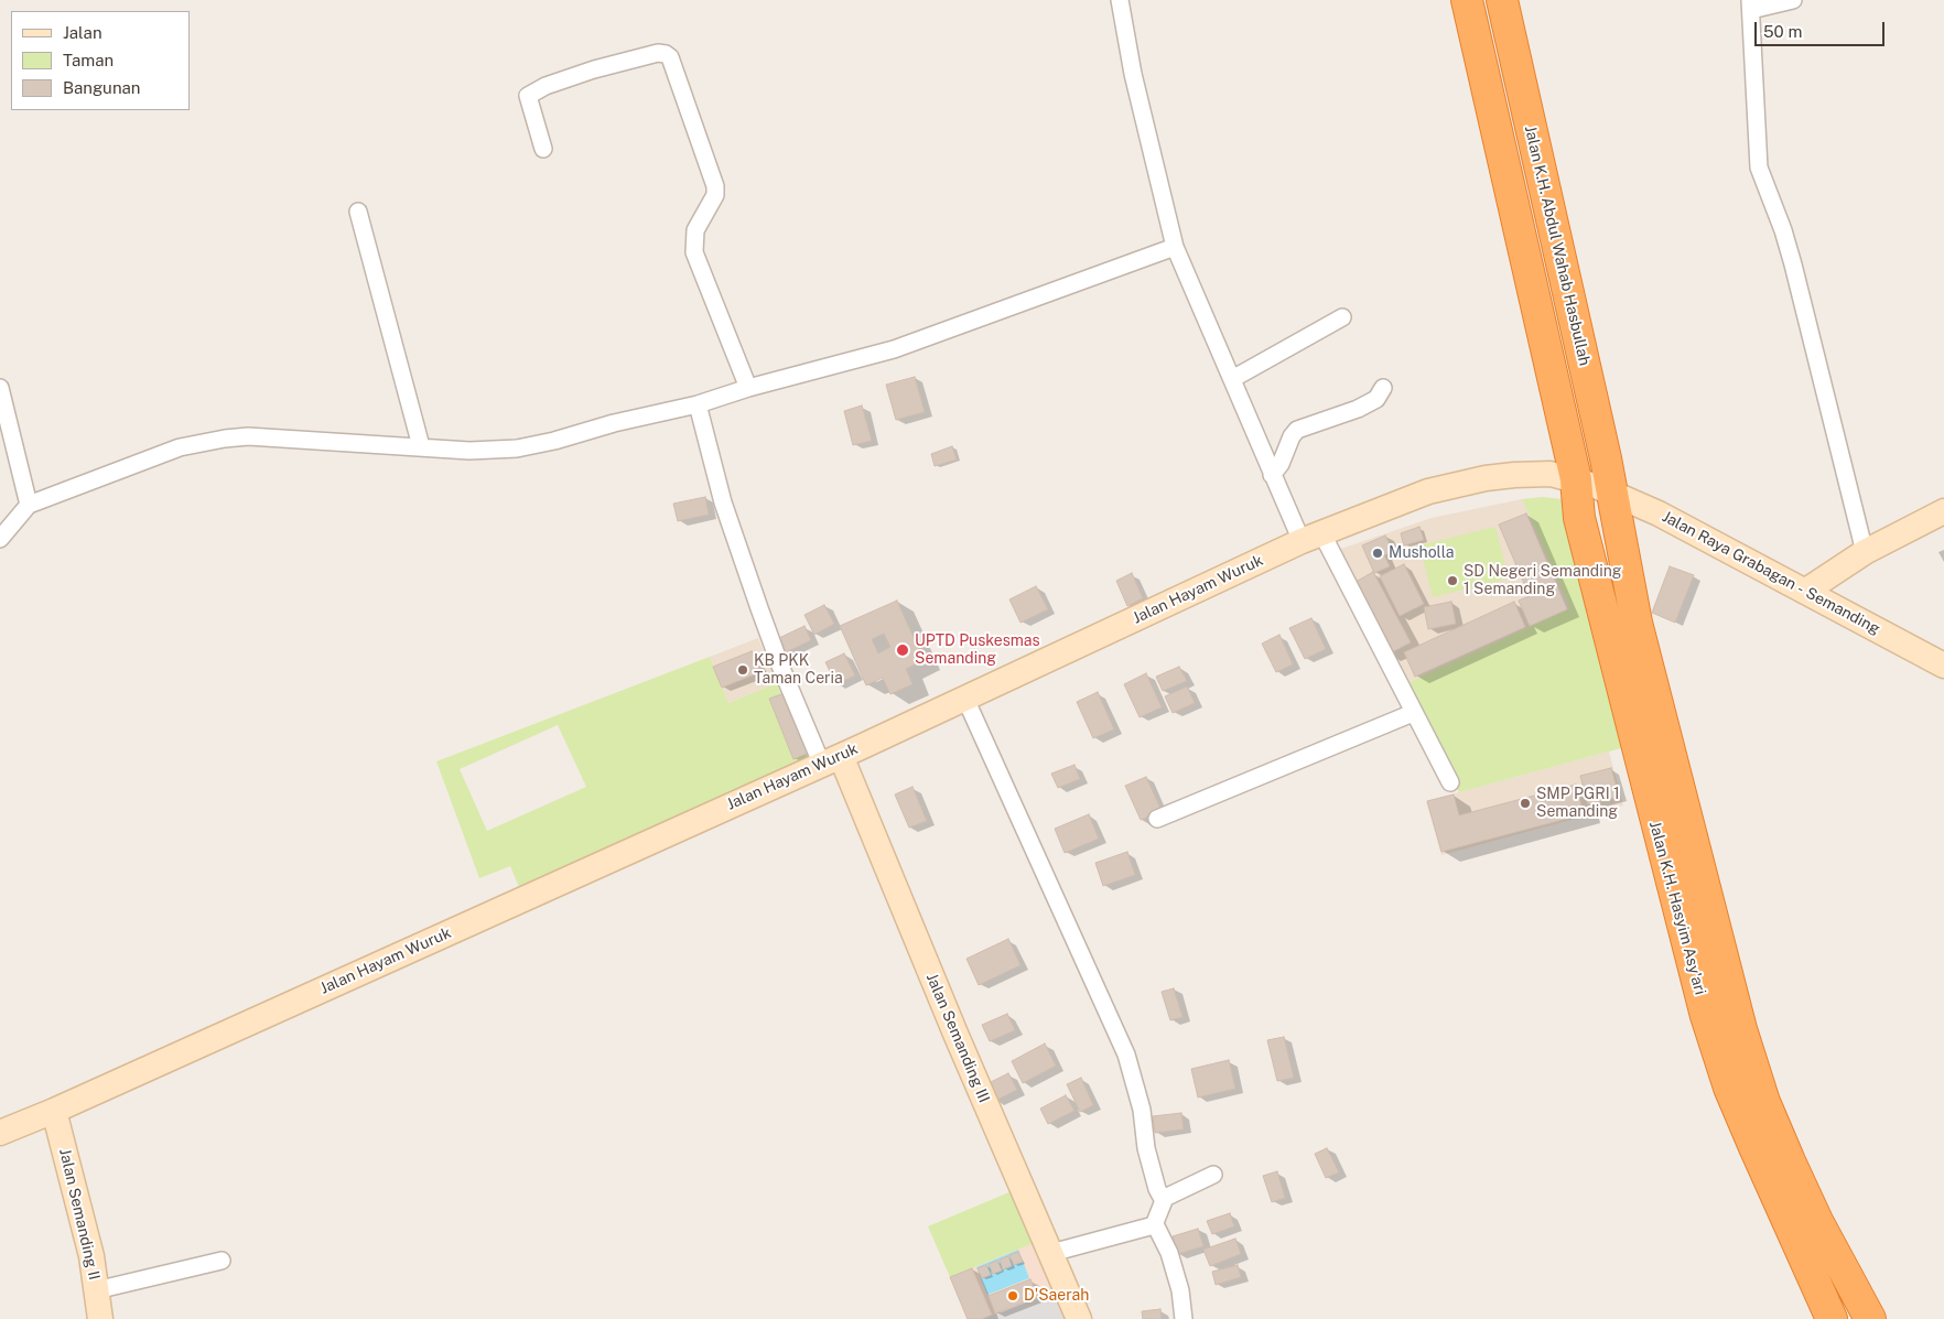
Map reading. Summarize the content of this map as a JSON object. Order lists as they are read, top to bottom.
{
  "streets": {
    "highway": ["Jalan K.H. Abdul Wahab Hasbullah", "Jalan K.H. Hasyim Asy'ari"],
    "main road": [
      "Jalan Raya Grabagan - Semanding",
      "Jalan Hayam Wuruk",
      "Jalan Semanding III",
      "Jalan Semanding II"
    ]
  },
  "crossings": [
    ["Jalan K.H. Abdul Wahab Hasbullah", "Jalan Raya Grabagan - Semanding"],
    ["Jalan K.H. Abdul Wahab Hasbullah", "Jalan Hayam Wuruk"],
    ["Jalan K.H. Abdul Wahab Hasbullah", "Jalan K.H. Hasyim Asy'ari"],
    ["Jalan Raya Grabagan - Semanding", "Jalan Hayam Wuruk"],
    ["Jalan Raya Grabagan - Semanding", "Jalan K.H. Hasyim Asy'ari"],
    ["Jalan Hayam Wuruk", "Jalan K.H. Hasyim Asy'ari"],
    ["Jalan Hayam Wuruk", "Jalan Semanding III"],
    ["Jalan Hayam Wuruk", "Jalan Semanding II"]
  ],
  "places": [
    "Musholla",
    "SD Negeri Semanding 1 Semanding",
    "UPTD Puskesmas Semanding",
    "KB PKK Taman Ceria",
    "SMP PGRI 1 Semanding",
    "D'Saerah"
  ],
  "legend": ["Jalan", "Taman", "Bangunan"],
  "scale_bar": "50 m"
}
